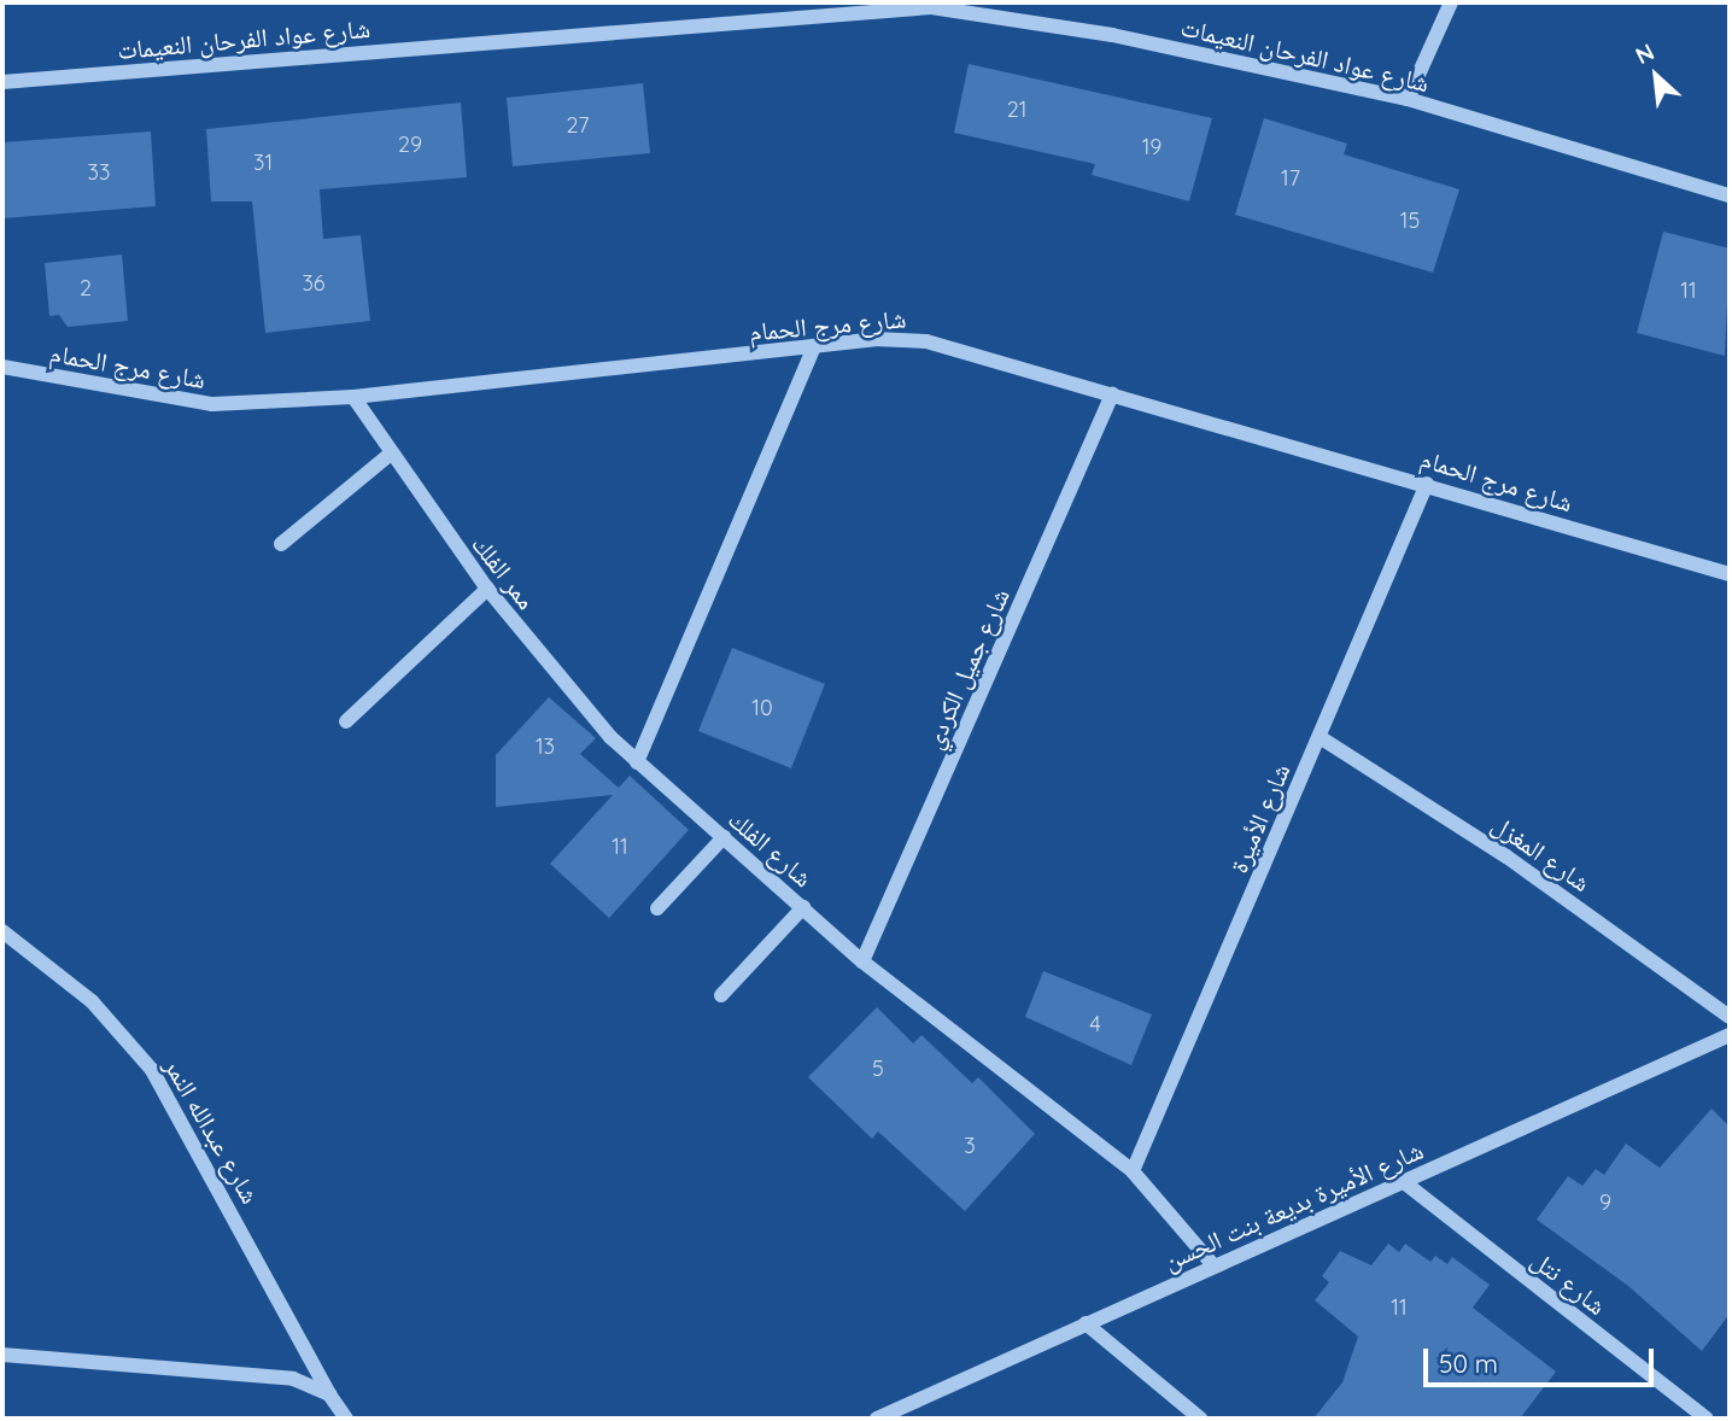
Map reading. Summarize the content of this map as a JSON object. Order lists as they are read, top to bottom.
{
  "streets": {
    "street": [
      "شارع عواد الفرحان النعيمات",
      "شارع مرج الحمام",
      "ممر الفلك",
      "شارع جميل الكردي",
      "شارع الأميرة",
      "شارع الفلك",
      "شارع المغزل",
      "شارع عبدالله النمر",
      "شارع الأميرة بديعة بنت الحسن",
      "شارع نتل"
    ]
  },
  "crossings": [
    ["شارع مرج الحمام", "ممر الفلك"],
    ["شارع مرج الحمام", "شارع جميل الكردي"],
    ["شارع مرج الحمام", "شارع الأميرة"],
    ["ممر الفلك", "شارع الفلك"],
    ["شارع جميل الكردي", "شارع الفلك"],
    ["شارع الأميرة", "شارع الفلك"],
    ["شارع الأميرة", "شارع المغزل"],
    ["شارع الفلك", "شارع الأميرة بديعة بنت الحسن"],
    ["شارع الأميرة بديعة بنت الحسن", "شارع نتل"]
  ],
  "house_numbers": [
    "21",
    "27",
    "29",
    "19",
    "31",
    "33",
    "17",
    "15",
    "36",
    "2",
    "11",
    "10",
    "13",
    "11",
    "4",
    "5",
    "3",
    "9",
    "11"
  ],
  "scale_bar": "50 m",
  "north": "top left"
}
